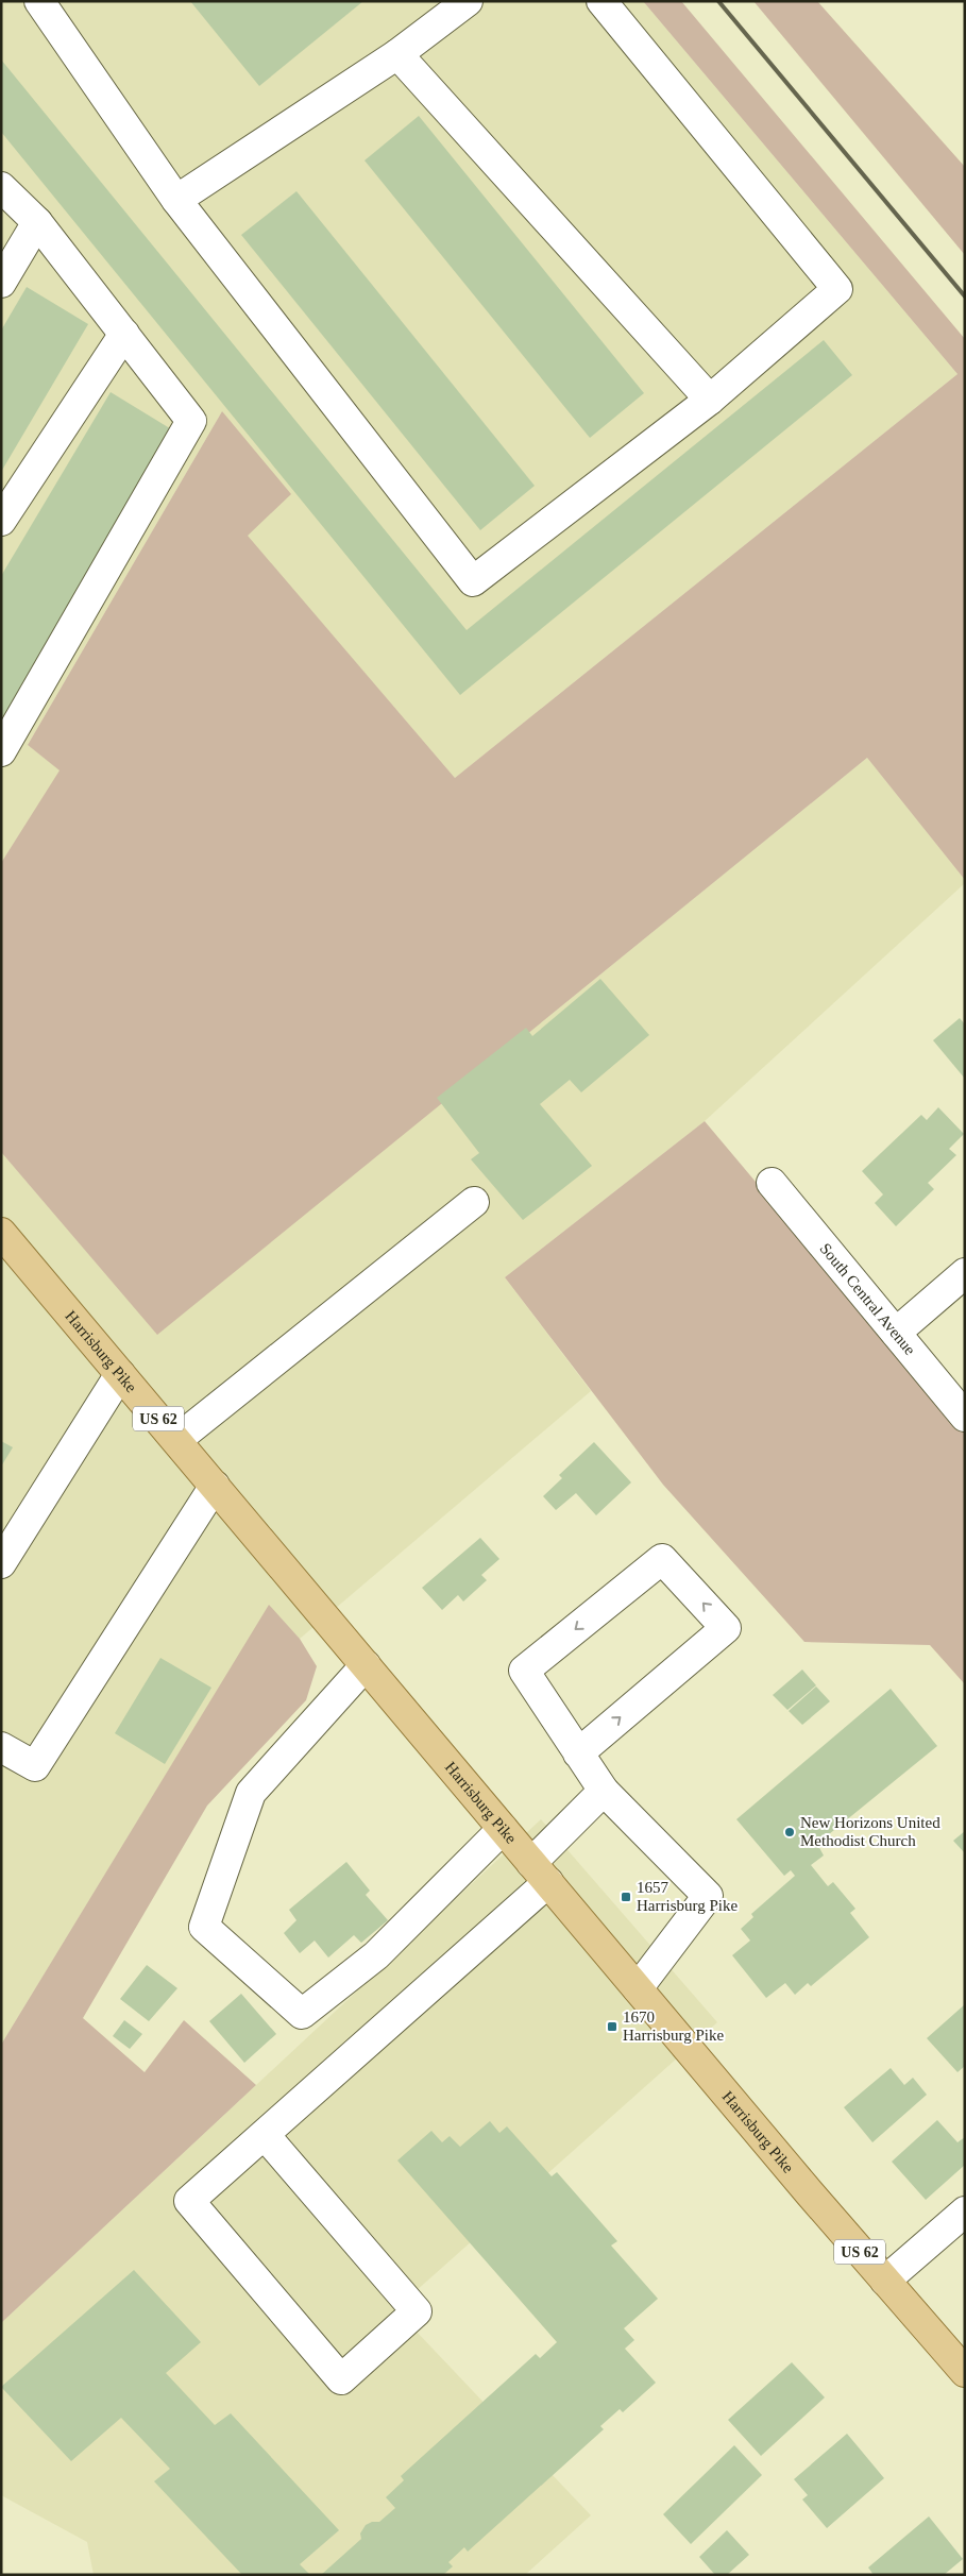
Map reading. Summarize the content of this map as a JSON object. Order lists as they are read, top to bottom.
{
  "streets": {
    "main road": ["Harrisburg Pike", "US 62"],
    "street": ["South Central Avenue"]
  },
  "places": {
    "other": ["New Horizons United Methodist Church"],
    "transit": ["1657 Harrisburg Pike", "1670 Harrisburg Pike"]
  }
}
